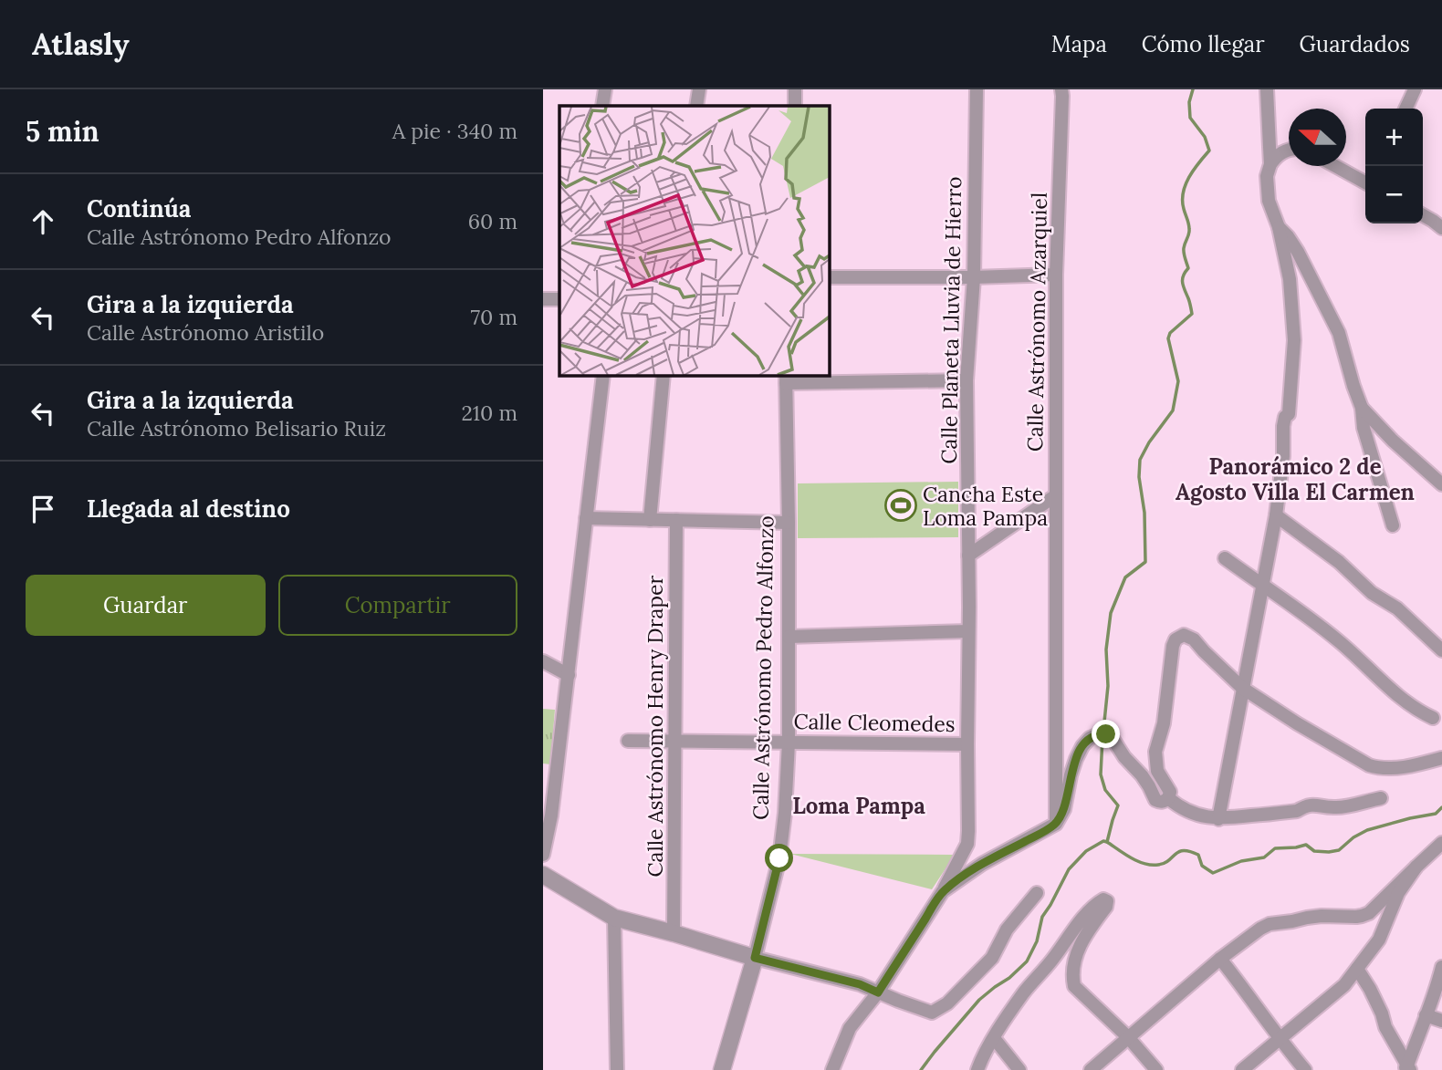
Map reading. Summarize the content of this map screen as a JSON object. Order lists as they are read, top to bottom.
{
  "streets": {
    "street": [
      "Calle Planeta Lluvia de Hierro",
      "Calle Astrónomo Azarquiel",
      "Calle Astrónomo Pedro Alfonzo",
      "Calle Cleomedes",
      "Calle Astrónomo Henry Draper"
    ]
  },
  "crossings": [
    ["Calle Planeta Lluvia de Hierro", "Calle Cleomedes"],
    ["Calle Astrónomo Pedro Alfonzo", "Calle Cleomedes"],
    ["Calle Cleomedes", "Calle Astrónomo Henry Draper"]
  ],
  "districts": ["Panorámico 2 de Agosto Villa El Carmen", "Loma Pampa"],
  "places": {
    "sports": ["Cancha Este Loma Pampa"]
  },
  "north": "left",
  "page": {
    "header": "Atlasly",
    "nav": ["Mapa", "Cómo llegar", "Guardados"],
    "heading": ["5 min", "A pie · 340 m"],
    "map_buttons": ["+", "−"],
    "list": [
      ["Continúa", "Calle Astrónomo Pedro Alfonzo", "60 m"],
      ["Gira a la izquierda", "Calle Astrónomo Aristilo", "70 m"],
      ["Gira a la izquierda", "Calle Astrónomo Belisario Ruiz", "210 m"],
      "Llegada al destino"
    ],
    "buttons": ["Guardar", "Compartir"]
  }
}
